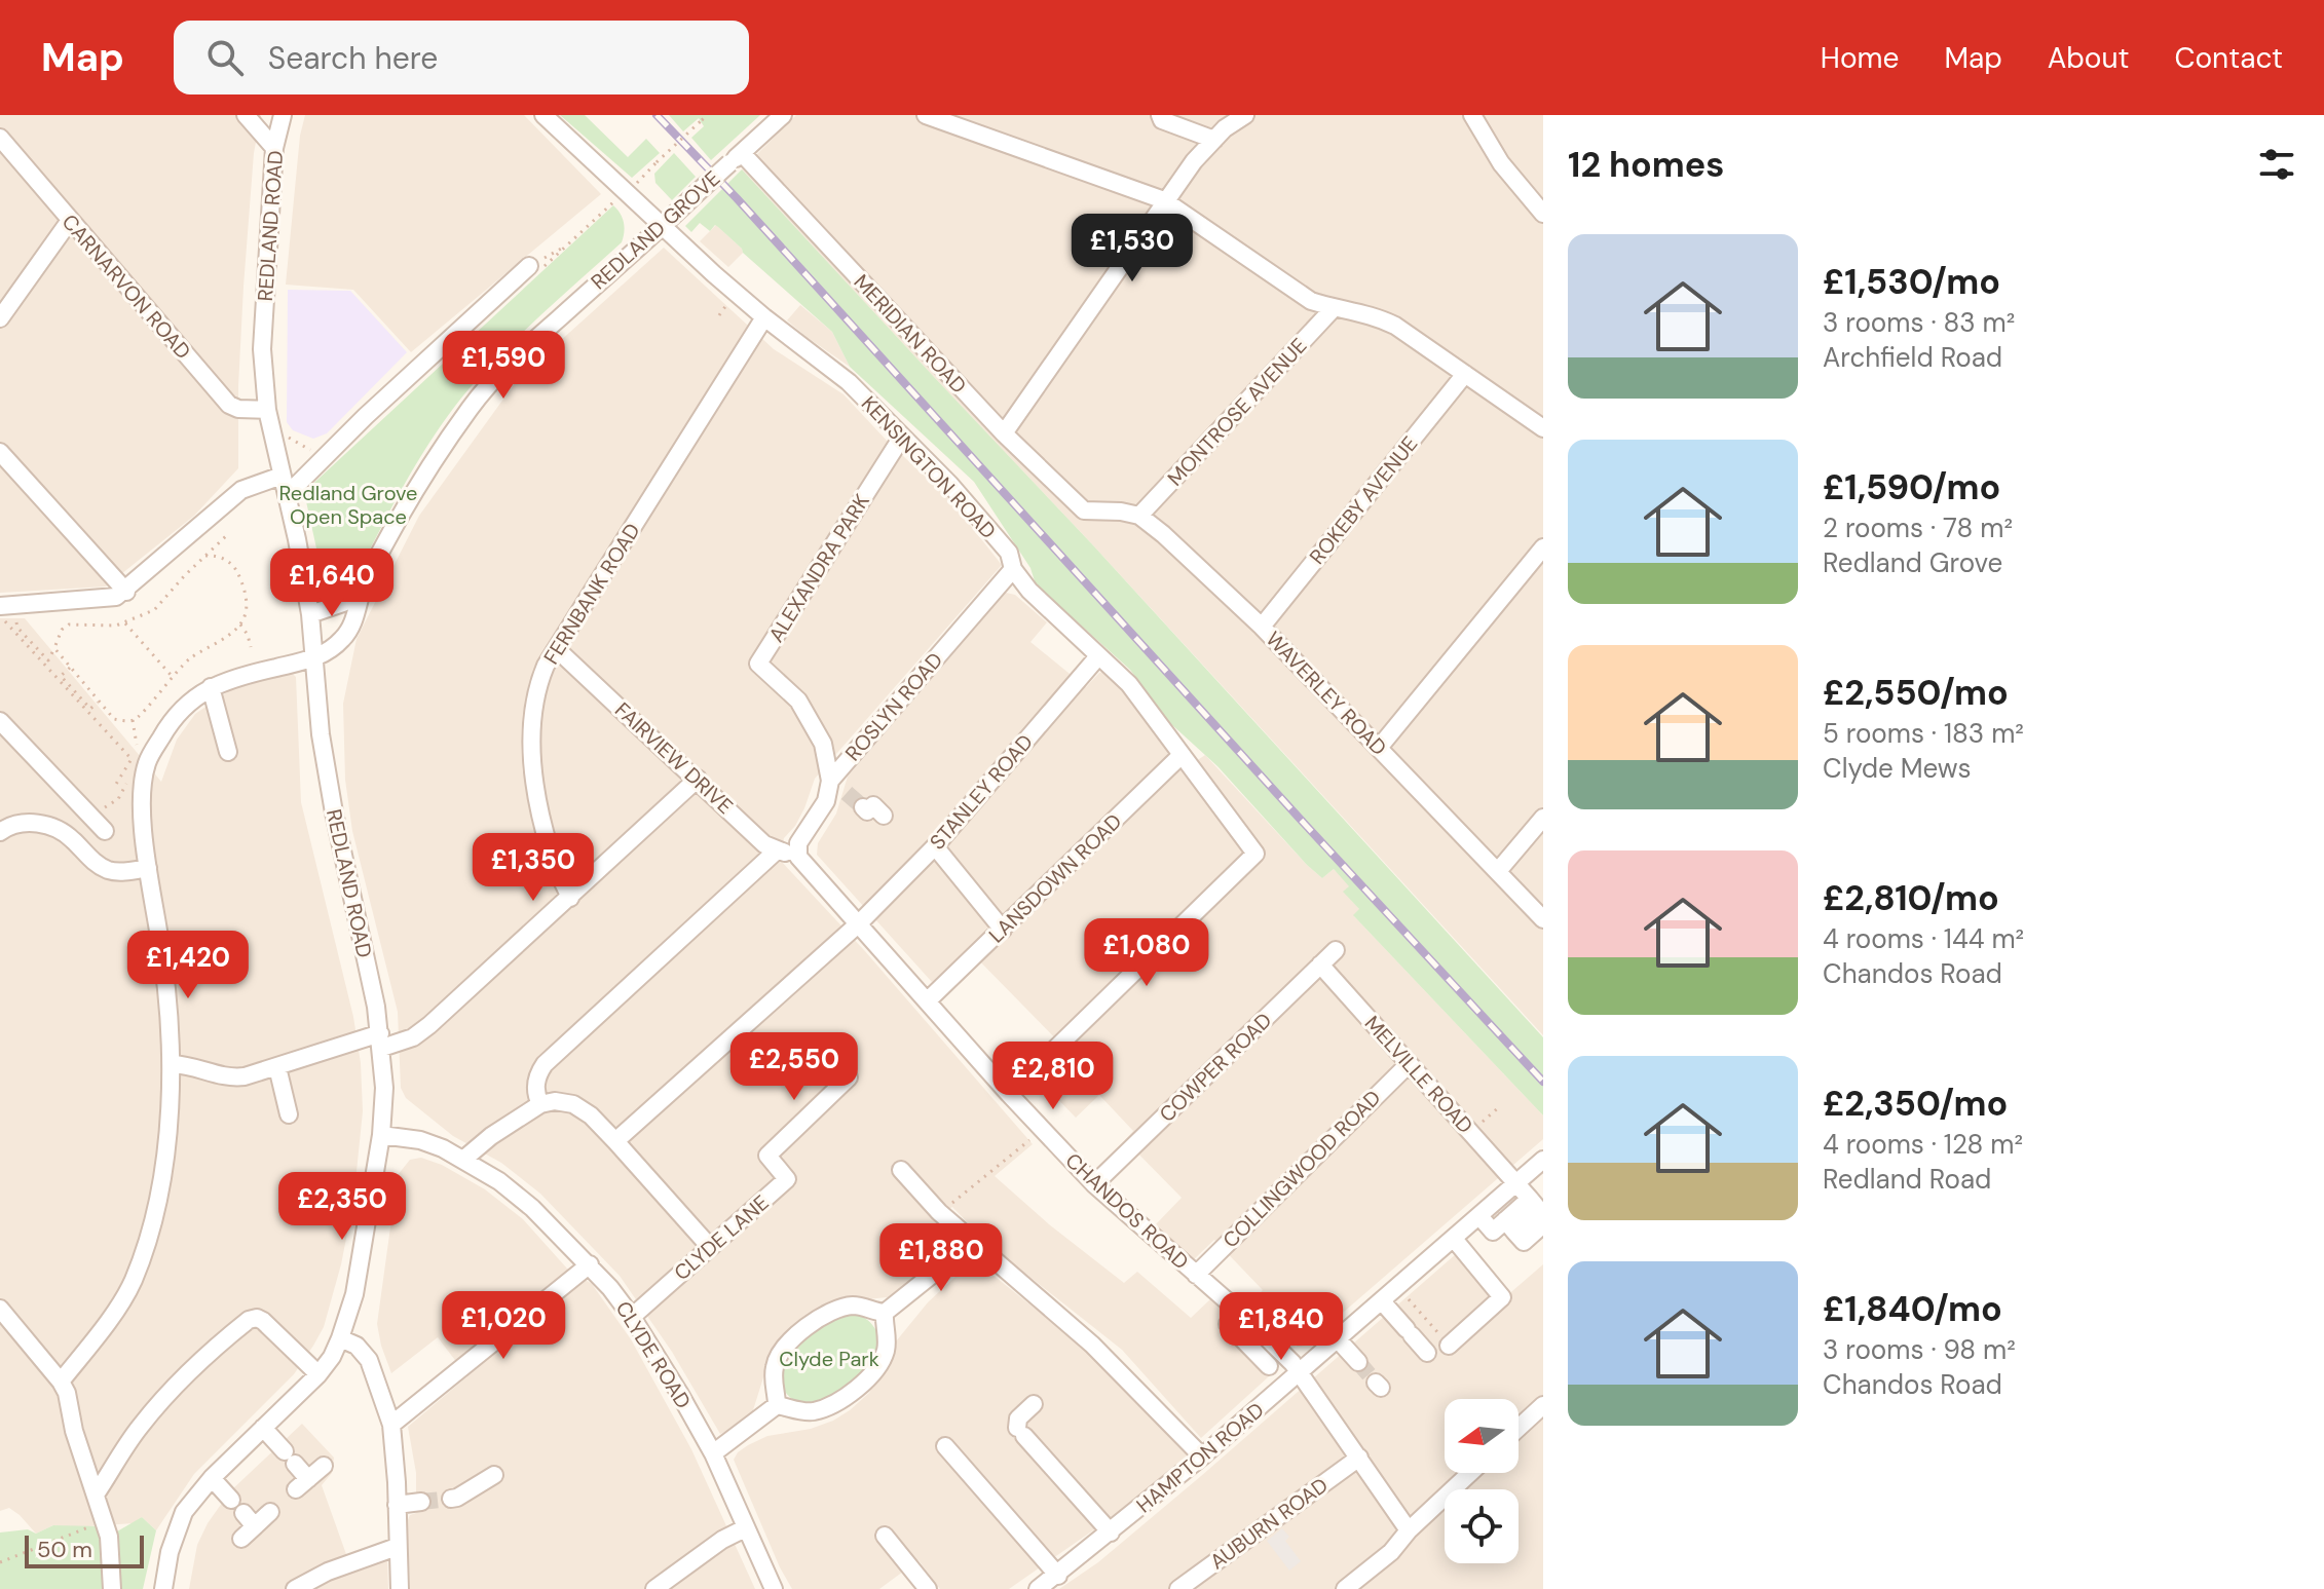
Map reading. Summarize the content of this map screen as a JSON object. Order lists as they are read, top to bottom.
{
  "streets": {
    "street": [
      "REDLAND ROAD",
      "REDLAND GROVE",
      "CARNARVON ROAD",
      "MERIDIAN ROAD",
      "MONTROSE AVENUE",
      "KENSINGTON ROAD",
      "ROKEBY AVENUE",
      "ALEXANDRA PARK",
      "FERNBANK ROAD",
      "WAVERLEY ROAD",
      "ROSLYN ROAD",
      "FAIRVIEW DRIVE",
      "STANLEY ROAD",
      "LANSDOWN ROAD",
      "COWPER ROAD",
      "MELVILLE ROAD",
      "COLLINGWOOD ROAD",
      "CHANDOS ROAD",
      "CLYDE LANE",
      "CLYDE ROAD",
      "HAMPTON ROAD",
      "AUBURN ROAD"
    ]
  },
  "crossings": [
    ["REDLAND ROAD", "REDLAND GROVE"],
    ["REDLAND ROAD", "CARNARVON ROAD"],
    ["REDLAND ROAD", "CLYDE ROAD"],
    ["REDLAND GROVE", "MERIDIAN ROAD"],
    ["REDLAND GROVE", "KENSINGTON ROAD"],
    ["MERIDIAN ROAD", "MONTROSE AVENUE"],
    ["MERIDIAN ROAD", "WAVERLEY ROAD"],
    ["MONTROSE AVENUE", "WAVERLEY ROAD"],
    ["KENSINGTON ROAD", "ALEXANDRA PARK"],
    ["KENSINGTON ROAD", "FERNBANK ROAD"],
    ["KENSINGTON ROAD", "ROSLYN ROAD"],
    ["KENSINGTON ROAD", "STANLEY ROAD"],
    ["KENSINGTON ROAD", "LANSDOWN ROAD"],
    ["KENSINGTON ROAD", "CHANDOS ROAD"],
    ["ROKEBY AVENUE", "WAVERLEY ROAD"],
    ["ALEXANDRA PARK", "ROSLYN ROAD"],
    ["FERNBANK ROAD", "FAIRVIEW DRIVE"],
    ["ROSLYN ROAD", "FAIRVIEW DRIVE"],
    ["ROSLYN ROAD", "CHANDOS ROAD"],
    ["FAIRVIEW DRIVE", "CHANDOS ROAD"],
    ["STANLEY ROAD", "CHANDOS ROAD"],
    ["LANSDOWN ROAD", "CHANDOS ROAD"],
    ["COWPER ROAD", "MELVILLE ROAD"],
    ["COWPER ROAD", "CHANDOS ROAD"],
    ["MELVILLE ROAD", "COLLINGWOOD ROAD"],
    ["MELVILLE ROAD", "HAMPTON ROAD"],
    ["COLLINGWOOD ROAD", "CHANDOS ROAD"],
    ["CHANDOS ROAD", "HAMPTON ROAD"],
    ["CHANDOS ROAD", "AUBURN ROAD"],
    ["CLYDE LANE", "CLYDE ROAD"]
  ],
  "parks": ["Redland Grove Open Space", "Clyde Park"],
  "scale_bar": "50 m",
  "north": "left",
  "page": {
    "header": "Map",
    "search": "Search here",
    "nav": [
      "Home",
      "Map",
      "About",
      "Contact"
    ],
    "heading": "12 homes",
    "price": [
      "£1,530",
      "£1,590",
      "£1,640",
      "£1,350",
      "£1,080",
      "£1,420",
      "£2,550",
      "£2,810",
      "£2,350",
      "£1,880",
      "£1,020",
      "£1,840"
    ],
    "list": [
      {
        "name": "£1,530/mo",
        "note": "3 rooms · 83 m² · Archfield Road"
      },
      {
        "name": "£1,590/mo",
        "note": "2 rooms · 78 m² · Redland Grove"
      },
      {
        "name": "£2,550/mo",
        "note": "5 rooms · 183 m² · Clyde Mews"
      },
      {
        "name": "£2,810/mo",
        "note": "4 rooms · 144 m² · Chandos Road"
      },
      {
        "name": "£2,350/mo",
        "note": "4 rooms · 128 m² · Redland Road"
      },
      {
        "name": "£1,840/mo",
        "note": "3 rooms · 98 m² · Chandos Road"
      }
    ],
    "scale": "50 m"
  }
}
